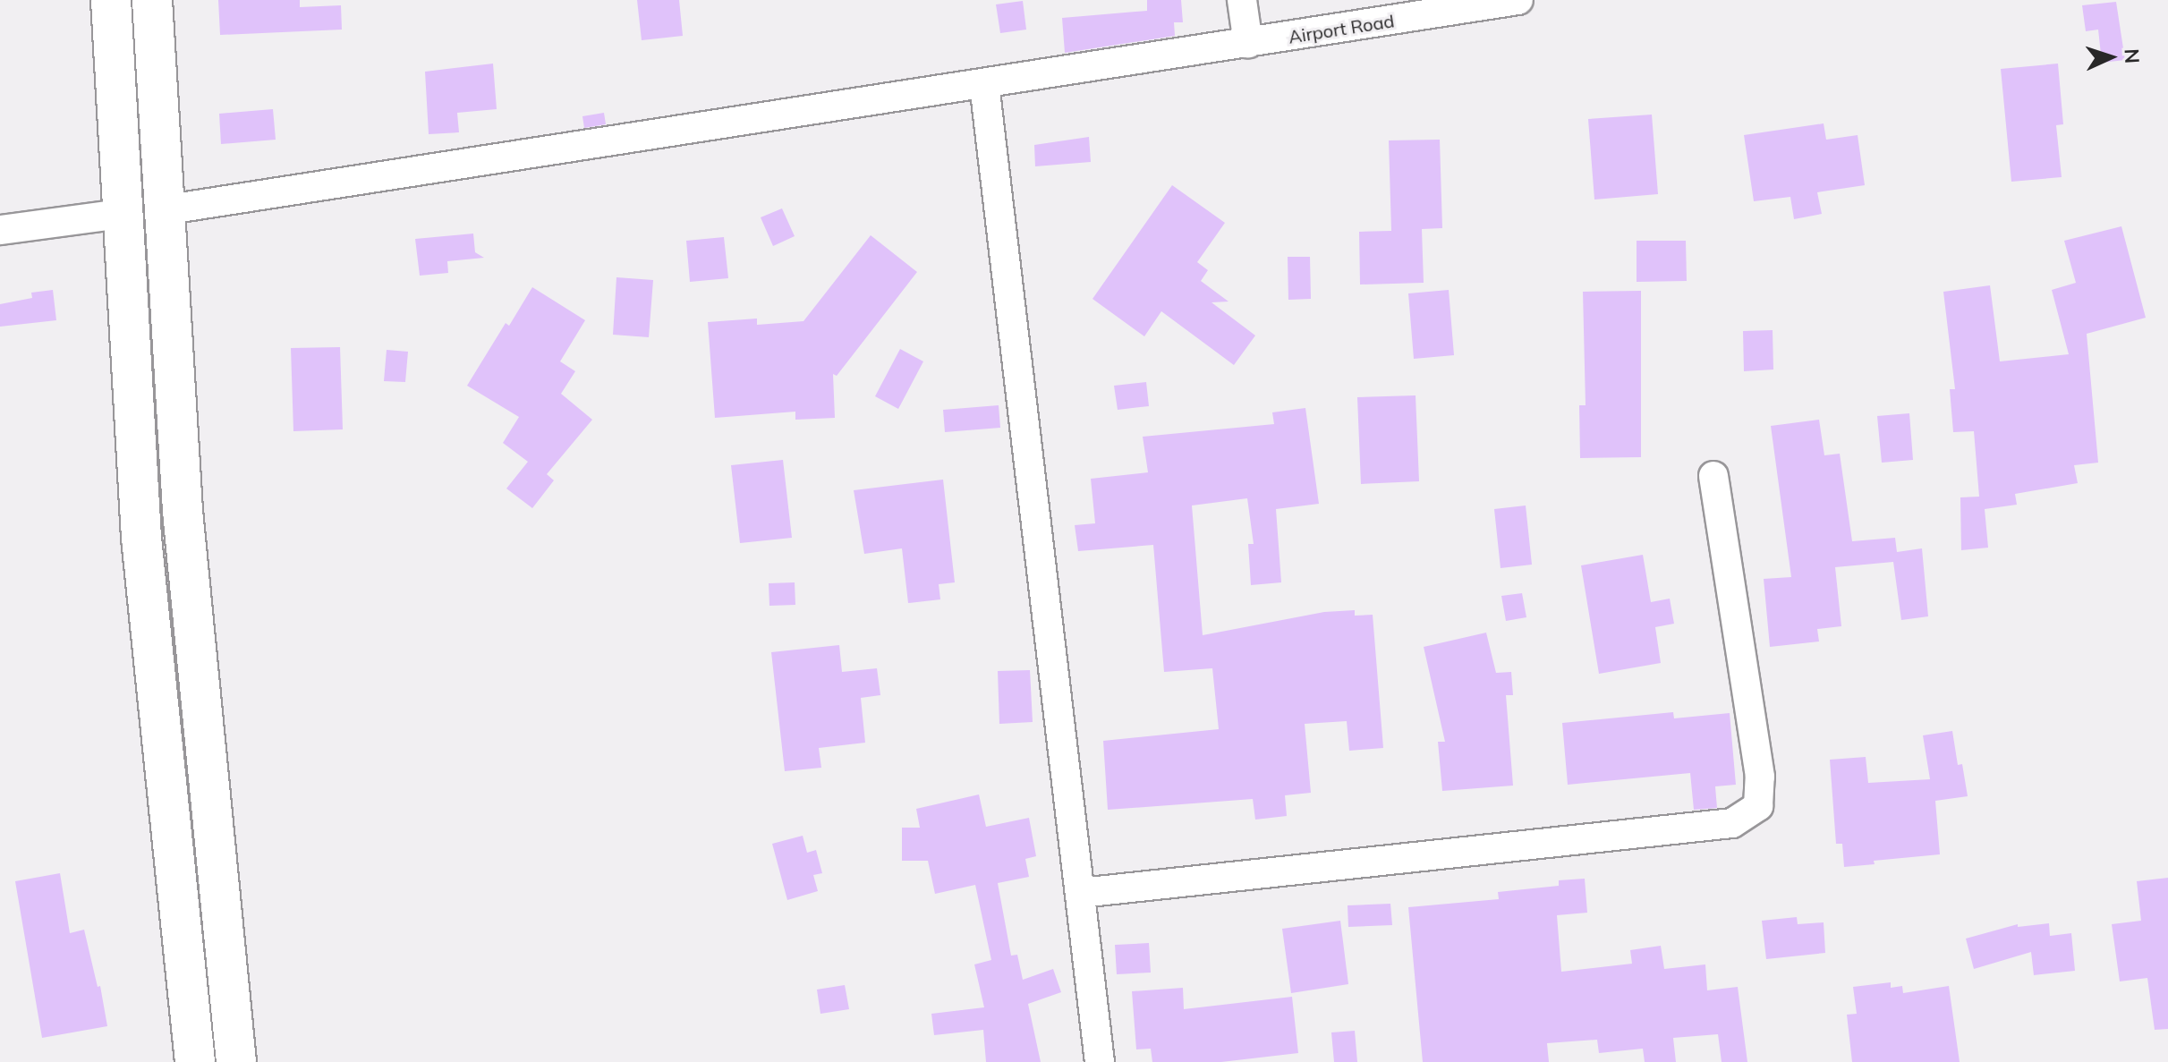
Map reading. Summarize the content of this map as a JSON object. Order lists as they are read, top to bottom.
{
  "streets": {
    "street": ["Airport Road"]
  },
  "north": "right"
}
